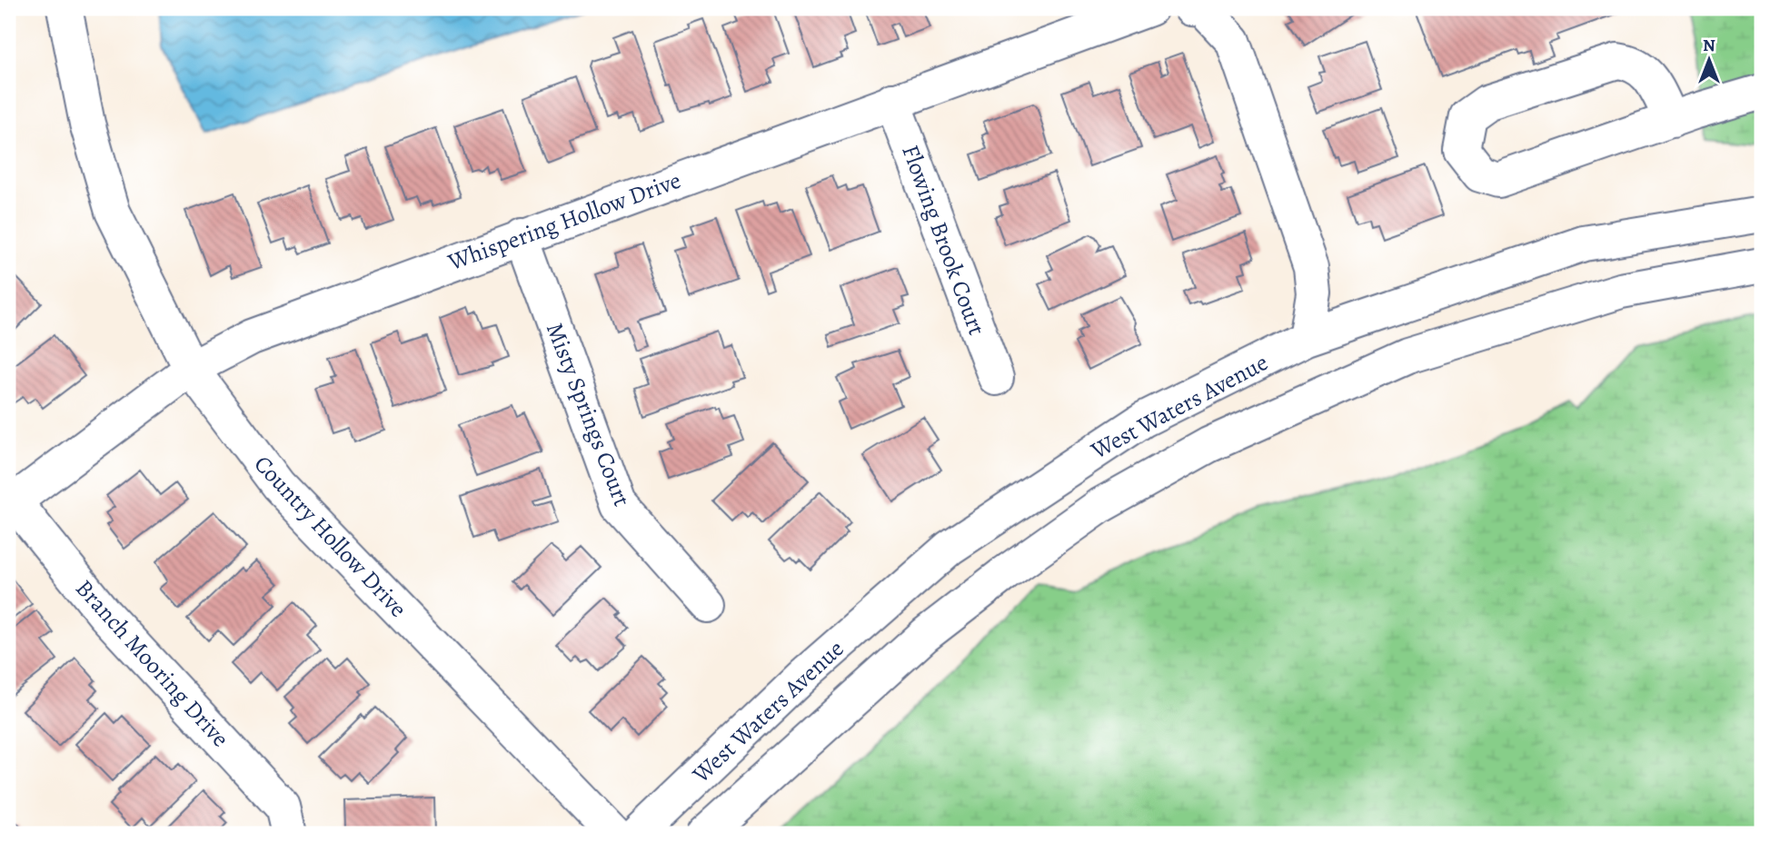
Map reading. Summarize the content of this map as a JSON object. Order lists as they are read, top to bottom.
{
  "streets": {
    "street": [
      "Whispering Hollow Drive",
      "Flowing Brook Court",
      "West Waters Avenue",
      "Misty Springs Court",
      "Country Hollow Drive",
      "Branch Mooring Drive"
    ]
  },
  "crossings": [
    ["Whispering Hollow Drive", "Flowing Brook Court"],
    ["Whispering Hollow Drive", "Misty Springs Court"],
    ["Whispering Hollow Drive", "Country Hollow Drive"],
    ["Whispering Hollow Drive", "Branch Mooring Drive"]
  ],
  "north": "top"
}
